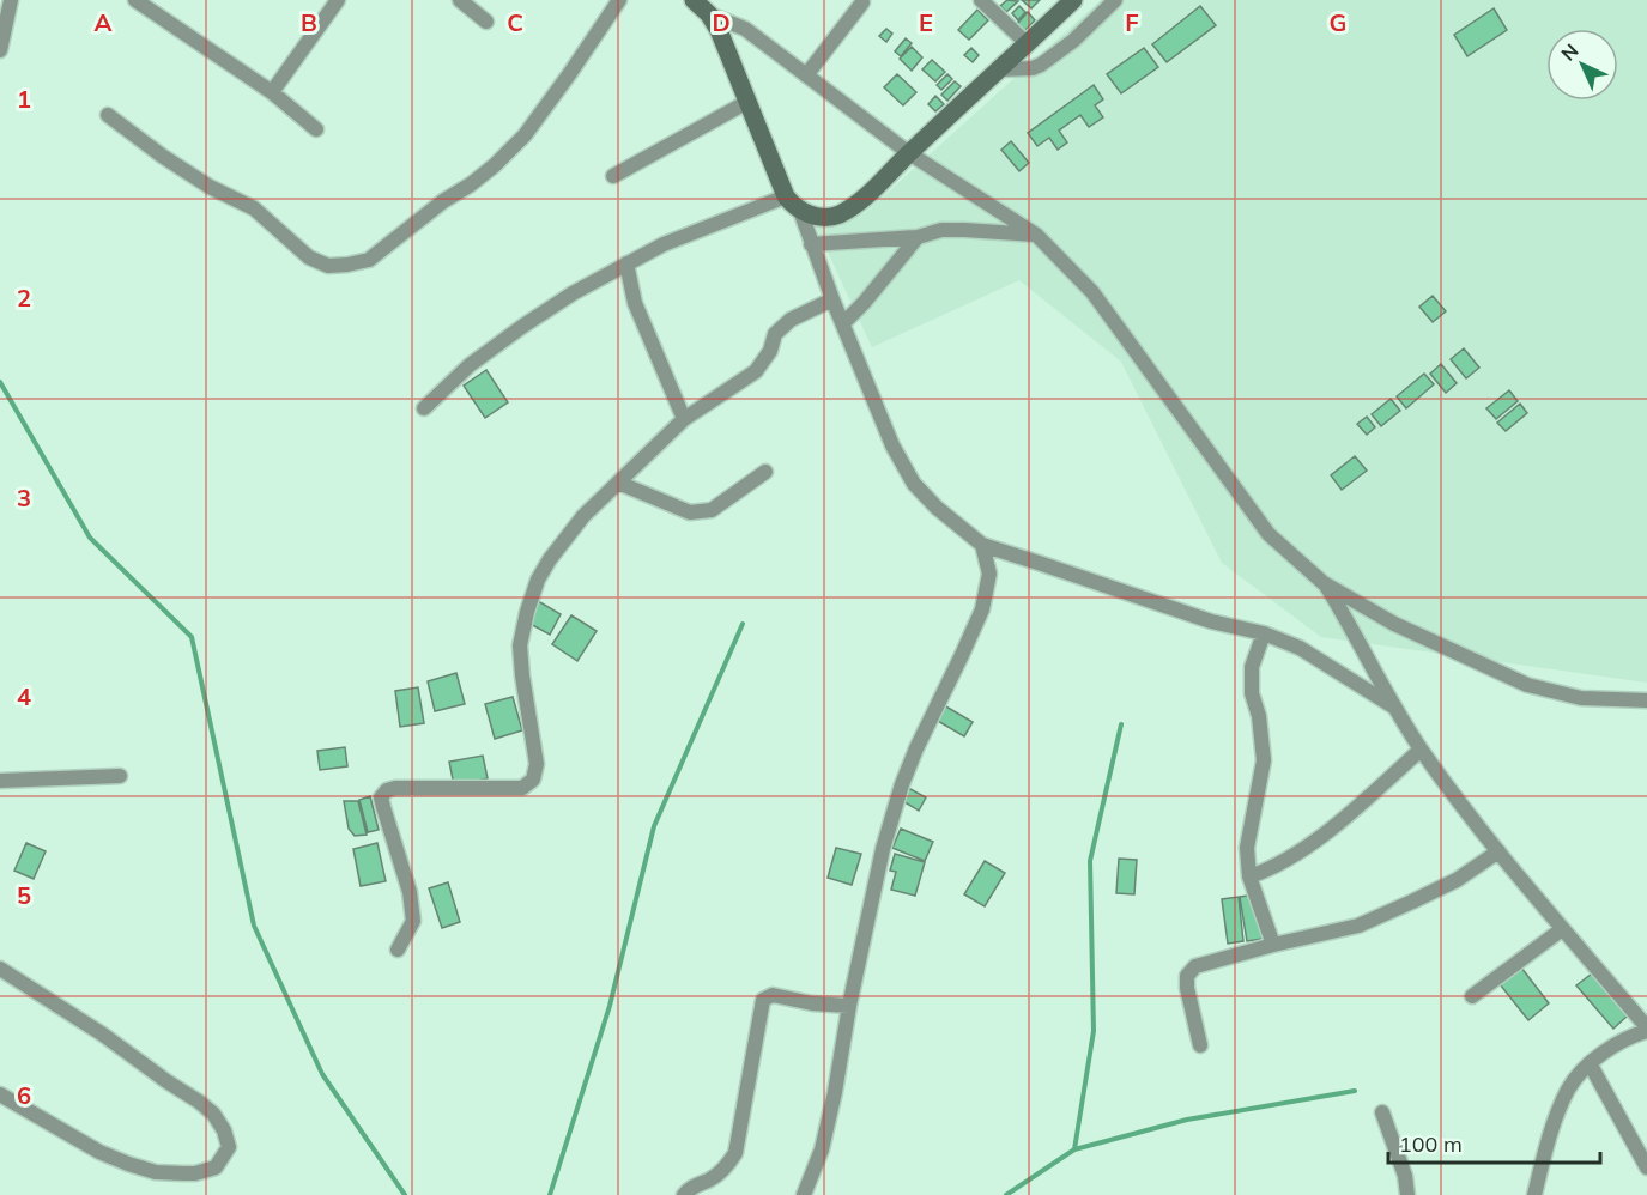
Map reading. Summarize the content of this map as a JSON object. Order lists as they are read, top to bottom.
{
  "scale_bar": "100 m",
  "north": "top left",
  "grid": {
    "columns": [
      "A",
      "B",
      "C",
      "D",
      "E",
      "F",
      "G"
    ],
    "rows": [
      "1",
      "2",
      "3",
      "4",
      "5",
      "6"
    ]
  }
}
